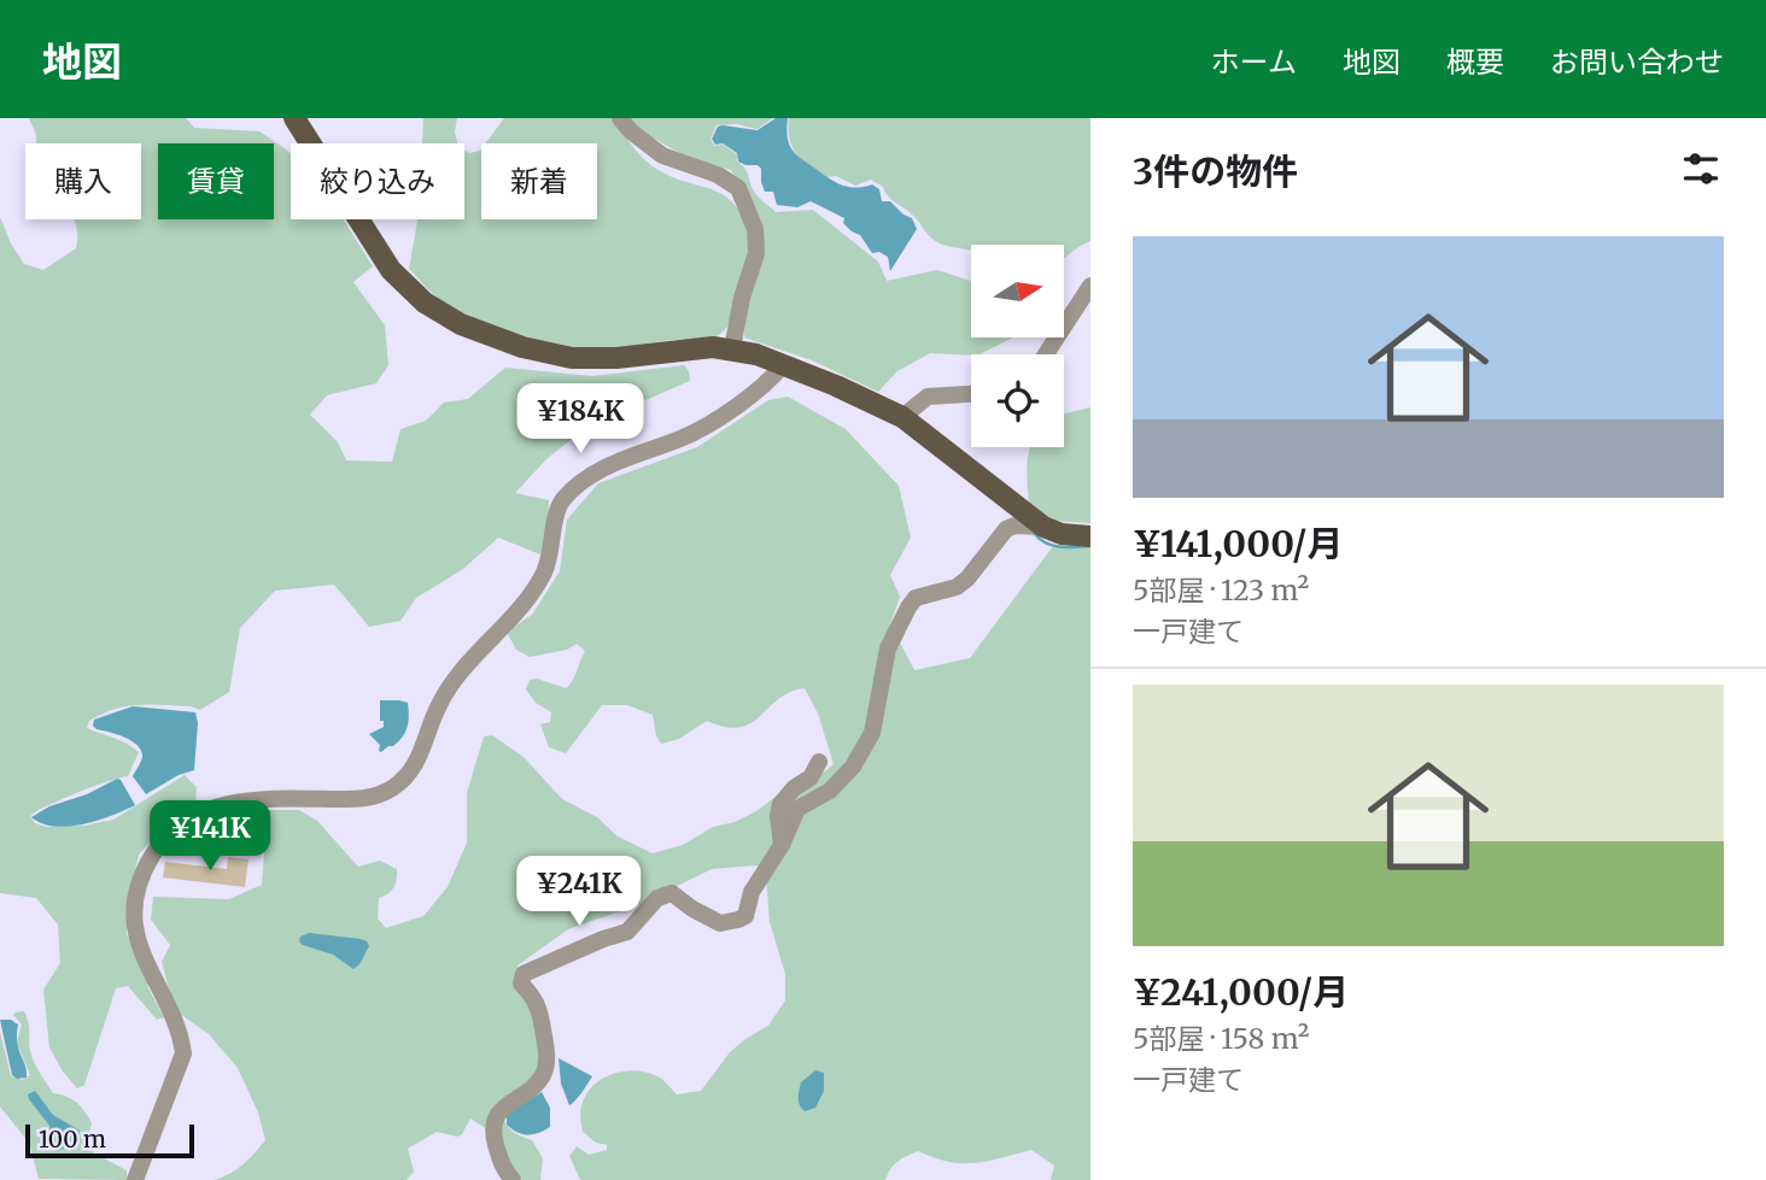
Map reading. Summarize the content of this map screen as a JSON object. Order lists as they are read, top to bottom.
{
  "scale_bar": "100 m",
  "north": "right",
  "page": {
    "header": "地図",
    "nav": [
      "ホーム",
      "地図",
      "概要",
      "お問い合わせ"
    ],
    "heading": "3件の物件",
    "chip": [
      "購入",
      "賃貸",
      "絞り込み",
      "新着"
    ],
    "list": [
      {
        "name": "¥141,000/月",
        "note": "5部屋 · 123 m² · 一戸建て"
      },
      {
        "name": "¥241,000/月",
        "note": "5部屋 · 158 m² · 一戸建て"
      }
    ],
    "price": ["¥184K", "¥141K", "¥241K"],
    "scale": "100 m"
  }
}
